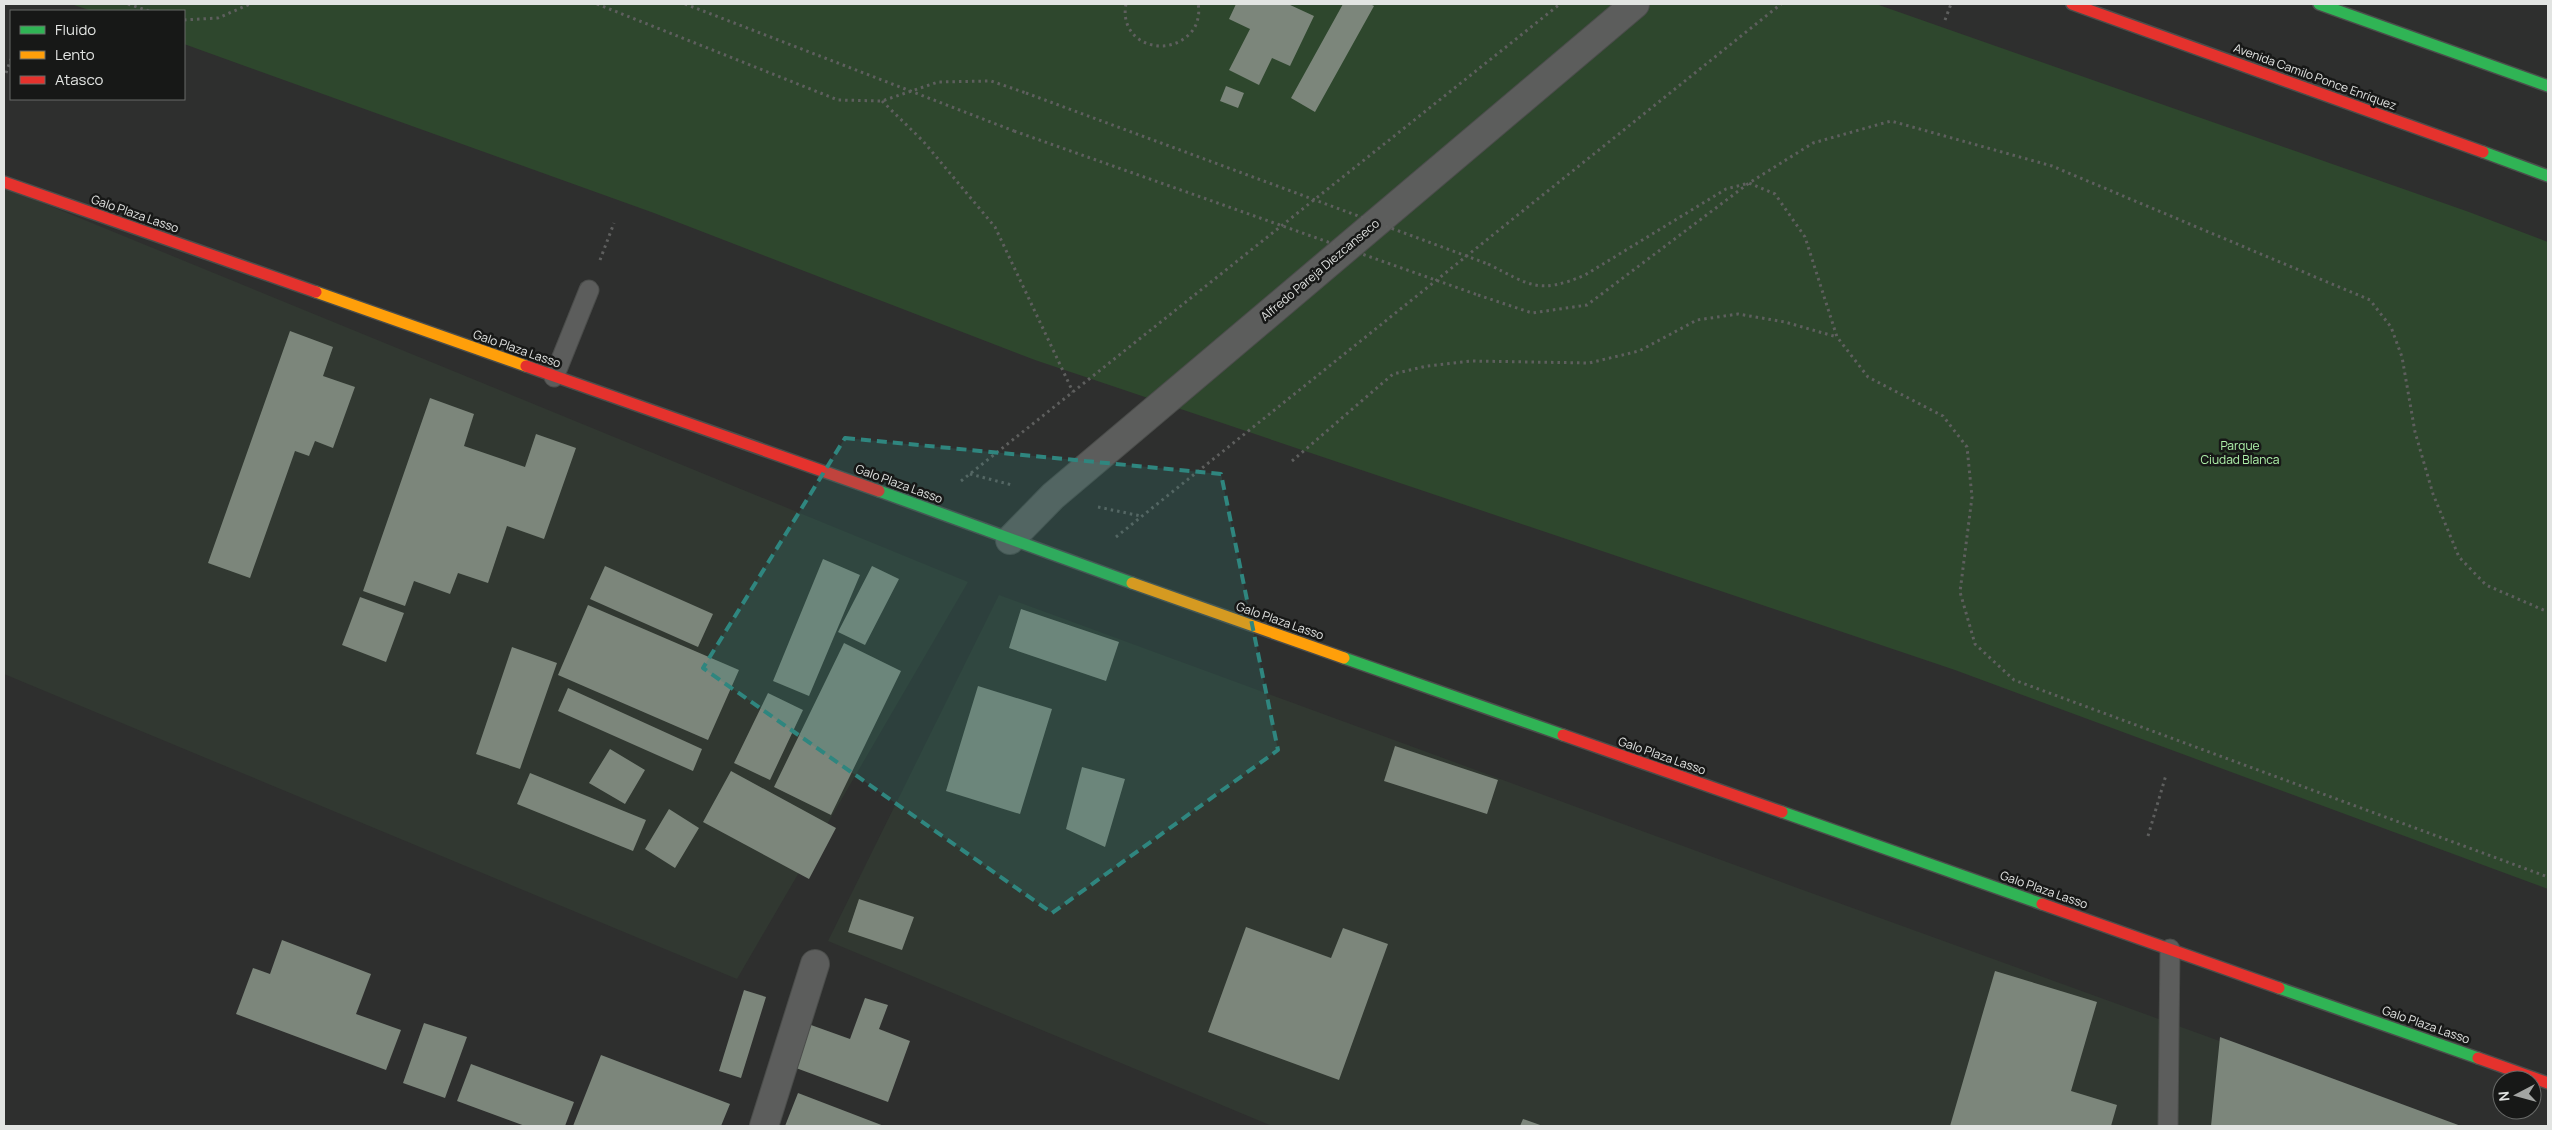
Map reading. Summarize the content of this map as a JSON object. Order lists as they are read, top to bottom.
{
  "streets": {
    "street": ["Avenida Camilo Ponce Enriquez", "Galo Plaza Lasso", "Alfredo Pareja Diezcanseco"]
  },
  "crossings": [
    ["Galo Plaza Lasso", "Alfredo Pareja Diezcanseco"]
  ],
  "parks": ["Parque Ciudad Blanca"],
  "legend": ["Fluido", "Lento", "Atasco"],
  "north": "left"
}
